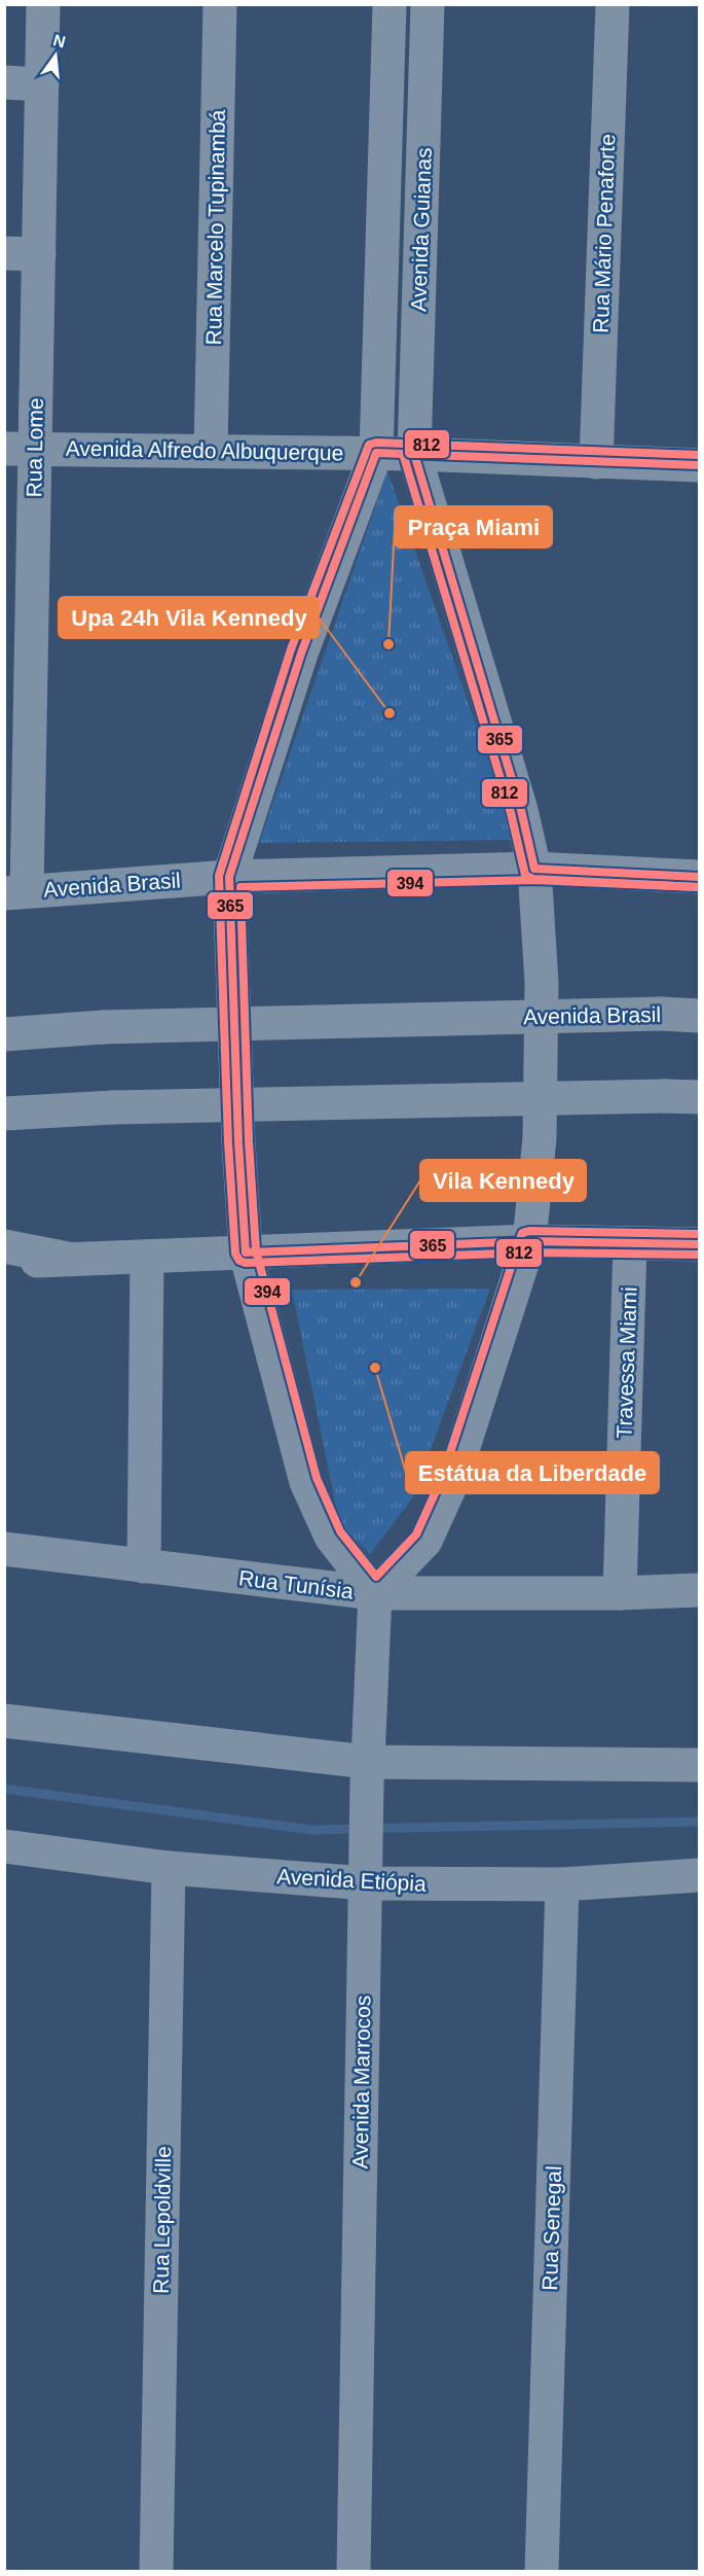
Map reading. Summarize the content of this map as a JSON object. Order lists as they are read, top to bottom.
{
  "streets": {
    "highway": ["Avenida Brasil"],
    "street": [
      "Rua Marcelo Tupinambá",
      "Avenida Guianas",
      "Rua Mário Penaforte",
      "Rua Lome",
      "Avenida Alfredo Albuquerque",
      "Travessa Miami",
      "Rua Tunísia",
      "Avenida Etiópia",
      "Avenida Marrocos",
      "Rua Lepoldville",
      "Rua Senegal"
    ]
  },
  "crossings": [
    ["Rua Marcelo Tupinambá", "Avenida Alfredo Albuquerque"],
    ["Avenida Guianas", "Avenida Alfredo Albuquerque"],
    ["Avenida Guianas", "Avenida Brasil"],
    ["Avenida Guianas", "Rua Tunísia"],
    ["Avenida Guianas", "Avenida Marrocos"],
    ["Rua Mário Penaforte", "Avenida Alfredo Albuquerque"],
    ["Rua Lome", "Avenida Alfredo Albuquerque"],
    ["Rua Lome", "Avenida Brasil"],
    ["Travessa Miami", "Rua Tunísia"],
    ["Rua Tunísia", "Avenida Marrocos"],
    ["Avenida Etiópia", "Avenida Marrocos"],
    ["Avenida Etiópia", "Rua Lepoldville"],
    ["Avenida Etiópia", "Rua Senegal"]
  ],
  "places": [
    "Praça Miami",
    "Upa 24h Vila Kennedy",
    "Vila Kennedy",
    "Estátua da Liberdade"
  ],
  "lines": ["transit line 812", "transit line 365", "transit line 394"],
  "north": "top"
}
